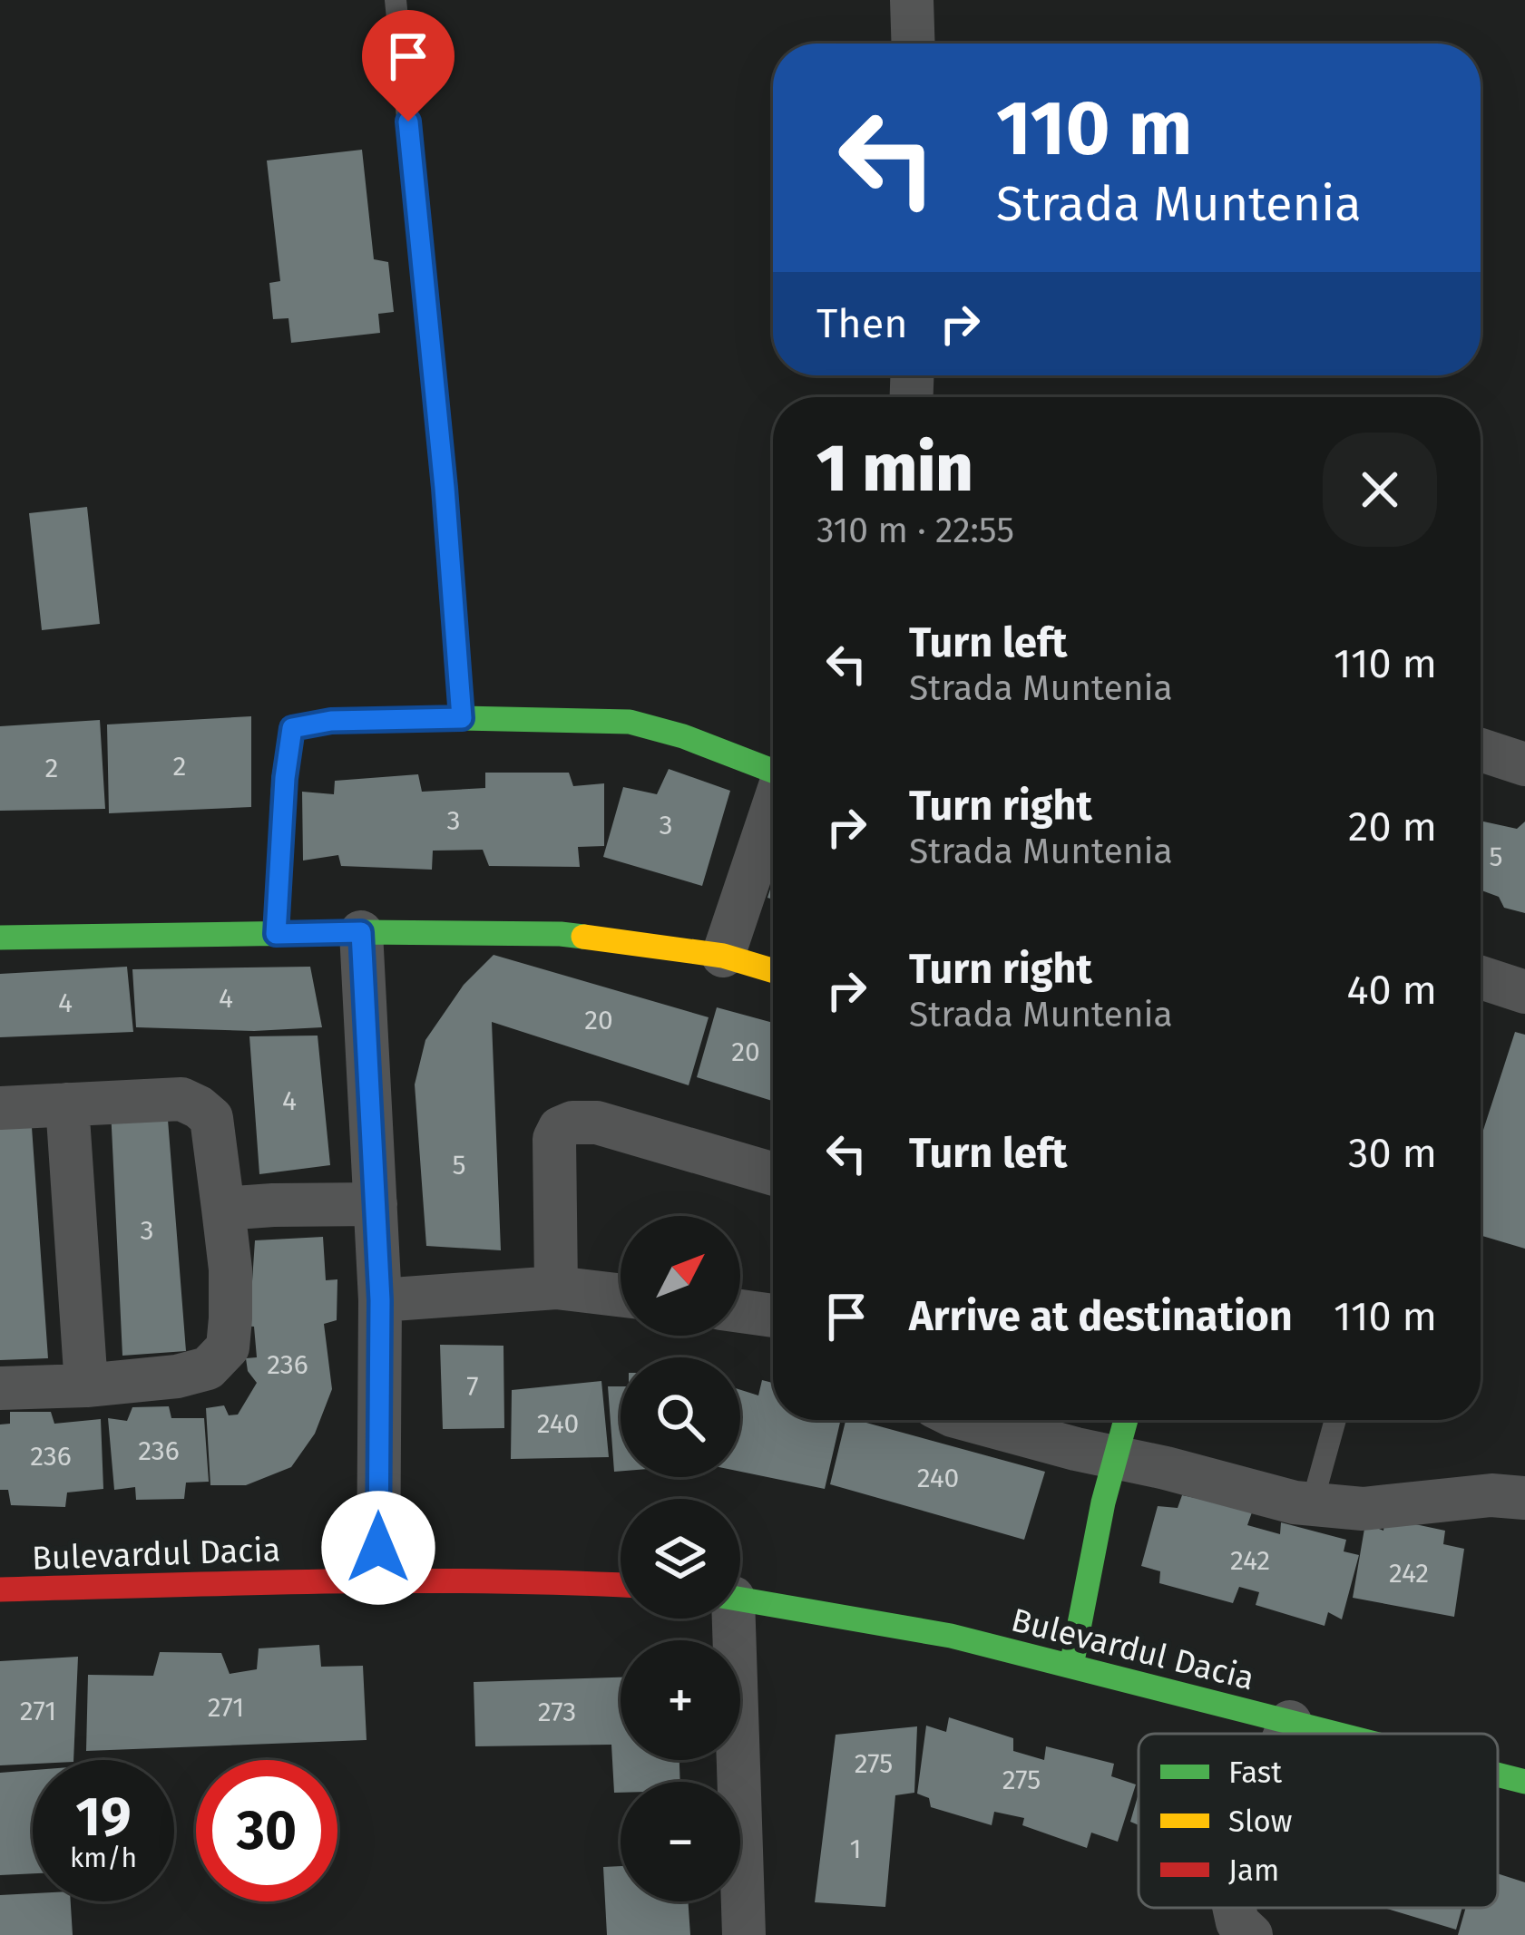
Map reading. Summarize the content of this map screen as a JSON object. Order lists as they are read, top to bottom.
{
  "streets": {
    "street": ["Bulevardul Dacia"]
  },
  "house_numbers": [
    "2",
    "2",
    "3",
    "3",
    "5",
    "4",
    "4",
    "20",
    "20",
    "4",
    "5",
    "3",
    "236",
    "7",
    "240",
    "236",
    "236",
    "240",
    "242",
    "242",
    "271",
    "271",
    "273",
    "275",
    "275",
    "1"
  ],
  "legend": ["Fast", "Slow", "Jam"],
  "north": "top right",
  "page": {
    "turn": ["110 m", "Strada Muntenia"],
    "then": "Then",
    "heading": ["1 min", "310 m · 22:55"],
    "list": [
      {
        "name": "Turn left",
        "note": "Strada Muntenia",
        "value": "110 m"
      },
      {
        "name": "Turn right",
        "note": "Strada Muntenia",
        "value": "20 m"
      },
      {
        "name": "Turn right",
        "note": "Strada Muntenia",
        "value": "40 m"
      },
      {
        "name": "Turn left",
        "value": "30 m"
      },
      {
        "name": "Arrive at destination",
        "value": "110 m"
      }
    ],
    "map_buttons": ["+", "−"],
    "speed": "19 km/h",
    "limit": "30"
  }
}
